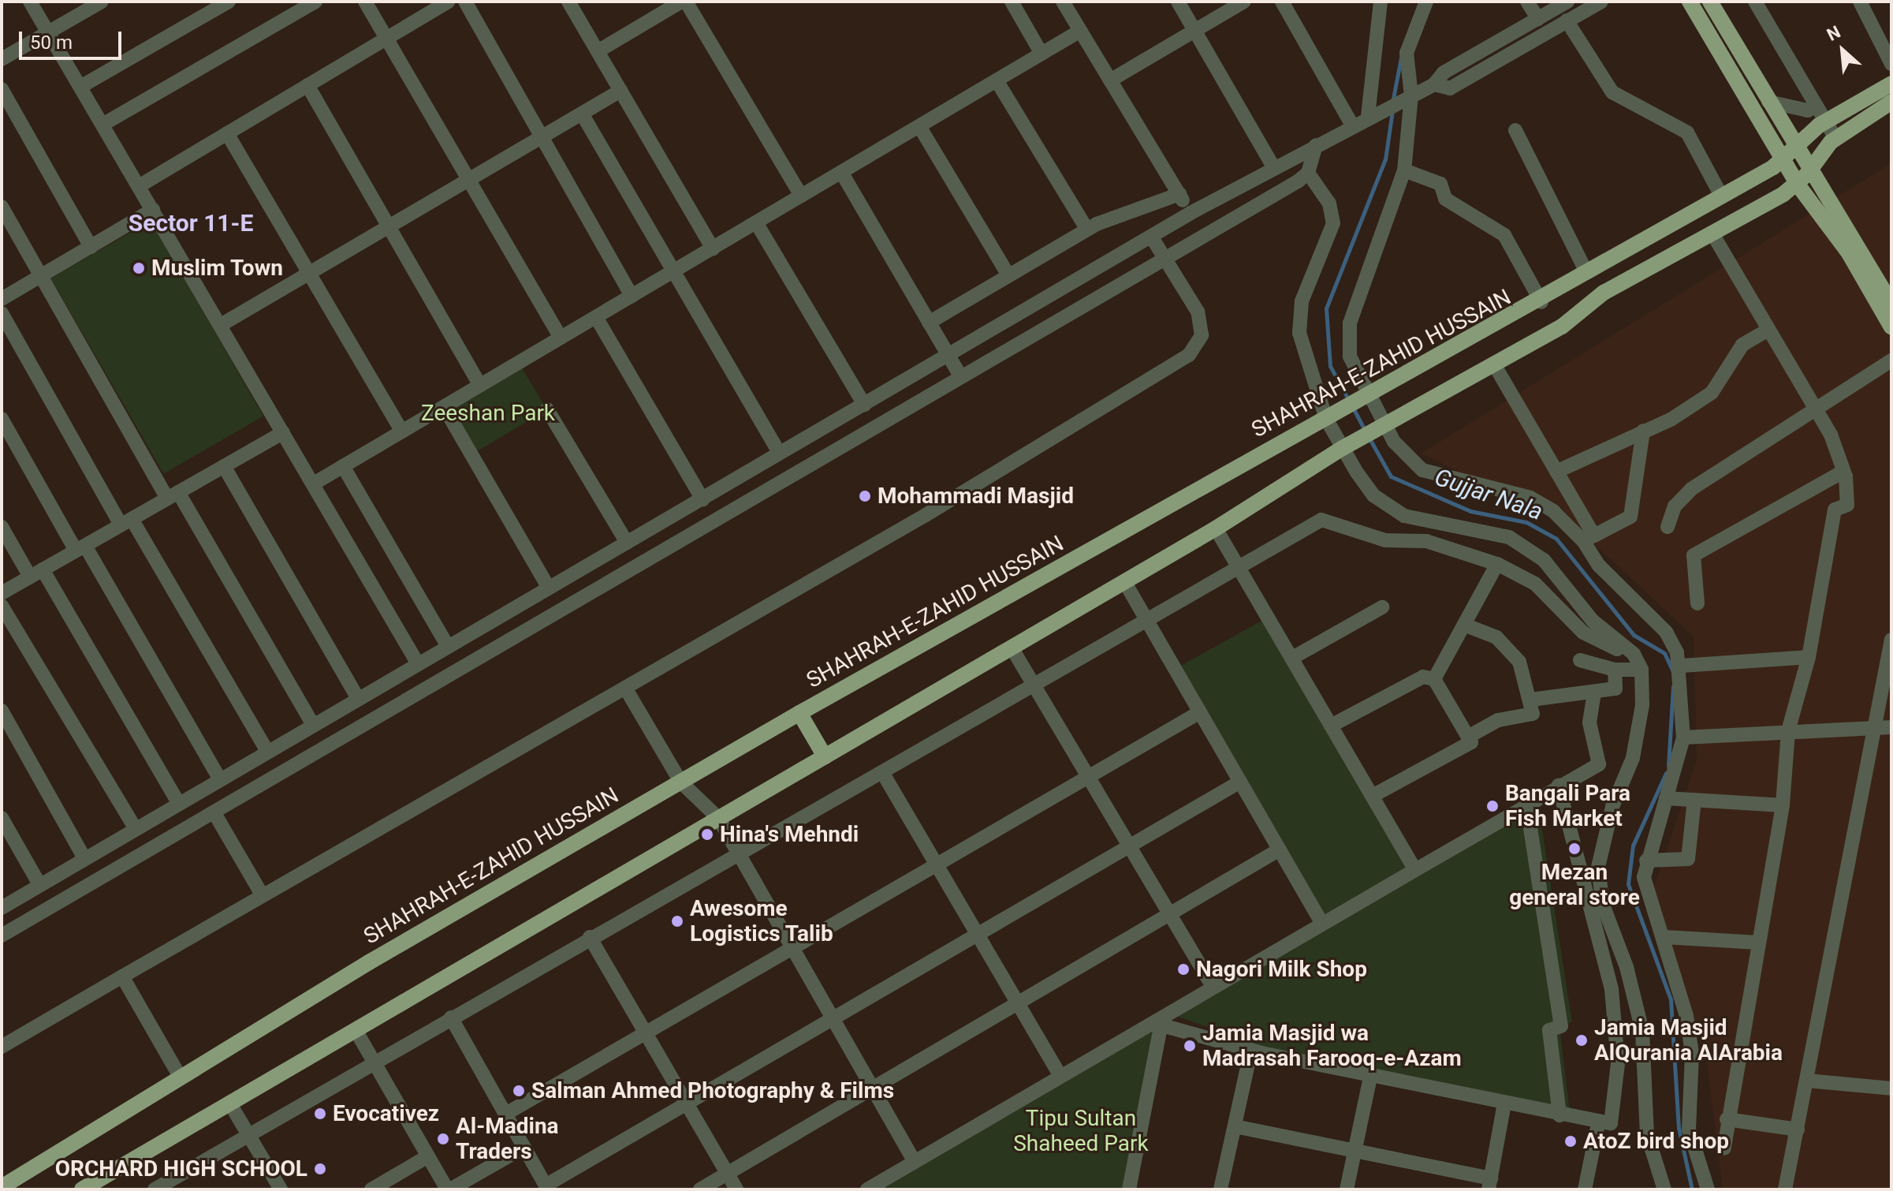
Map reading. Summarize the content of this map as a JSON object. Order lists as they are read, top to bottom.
{
  "streets": {
    "main road": ["SHAHRAH-E-ZAHID HUSSAIN"]
  },
  "districts": ["Sector 11-E"],
  "water": ["Gujjar Nala"],
  "parks": ["Zeeshan Park", "Tipu Sultan Shaheed Park"],
  "places": [
    "Muslim Town",
    "Mohammadi Masjid",
    "Bangali Para Fish Market",
    "Hina's Mehndi",
    "Mezan general store",
    "Awesome Logistics Talib",
    "Nagori Milk Shop",
    "Jamia Masjid AlQurania AlArabia",
    "Jamia Masjid wa Madrasah Farooq-e-Azam",
    "Salman Ahmed Photography & Films",
    "Evocativez",
    "Al-Madina Traders",
    "AtoZ bird shop",
    "ORCHARD HIGH SCHOOL"
  ],
  "scale_bar": "50 m",
  "north": "top left"
}
